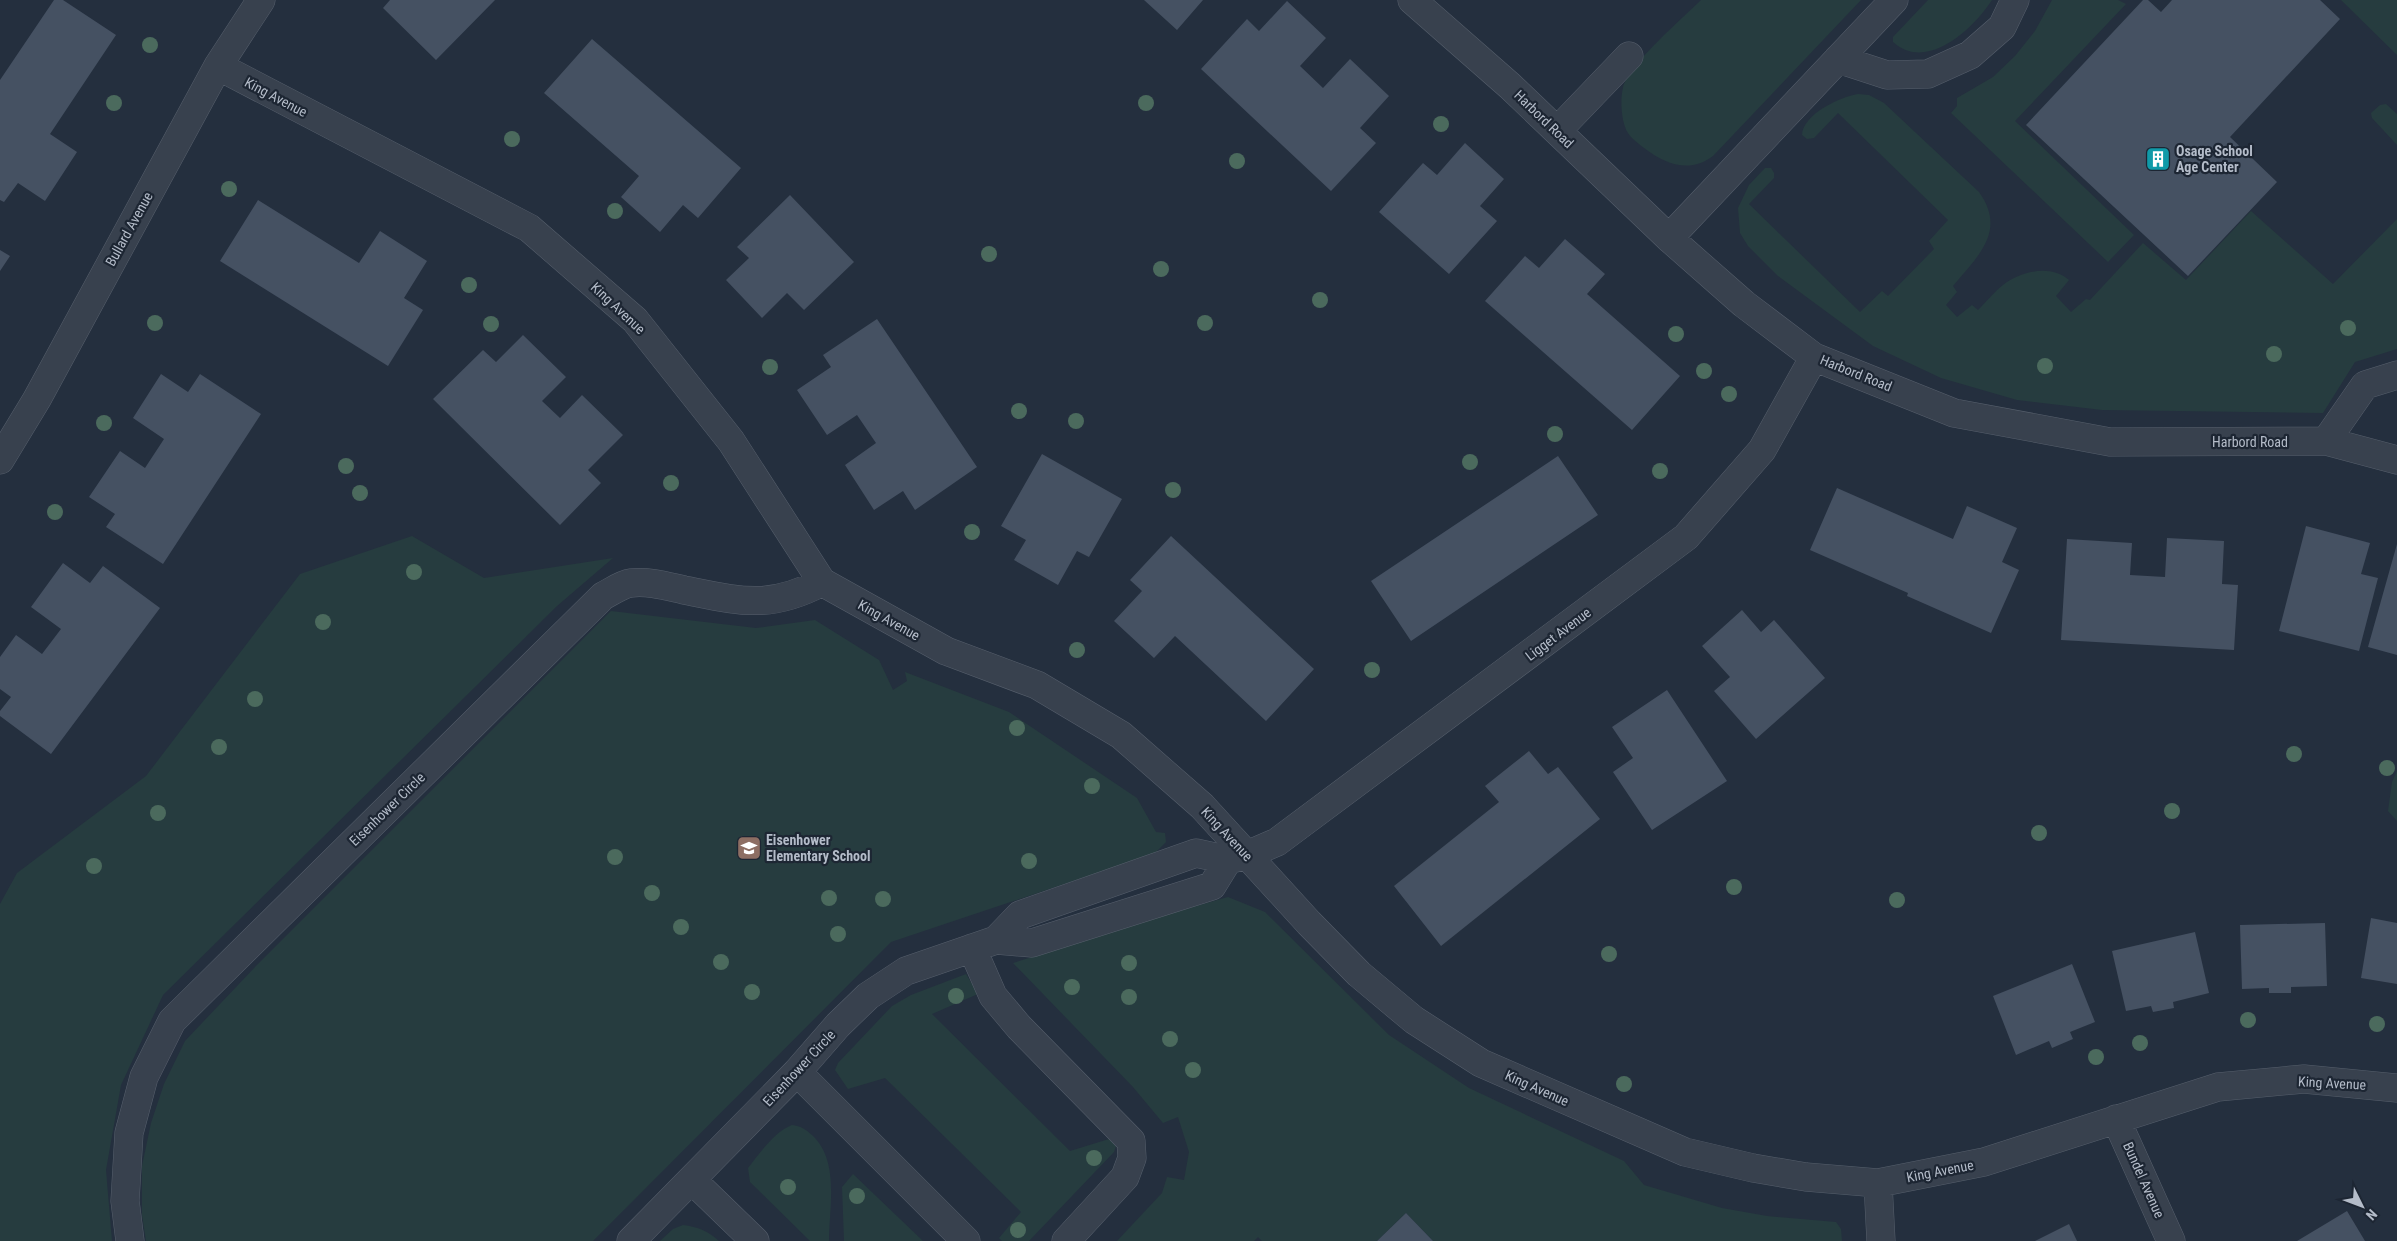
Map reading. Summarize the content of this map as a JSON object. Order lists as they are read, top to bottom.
{
  "streets": {
    "street": [
      "King Avenue",
      "Harbord Road",
      "Bullard Avenue",
      "Ligget Avenue",
      "Eisenhower Circle",
      "Bundel Avenue"
    ]
  },
  "crossings": [
    ["King Avenue", "Bullard Avenue"],
    ["King Avenue", "Ligget Avenue"],
    ["King Avenue", "Eisenhower Circle"],
    ["King Avenue", "Bundel Avenue"],
    ["Harbord Road", "Ligget Avenue"],
    ["Ligget Avenue", "Eisenhower Circle"]
  ],
  "places": {
    "building": ["Osage School Age Center"],
    "school or university": ["Eisenhower Elementary School"]
  },
  "north": "bottom right"
}
